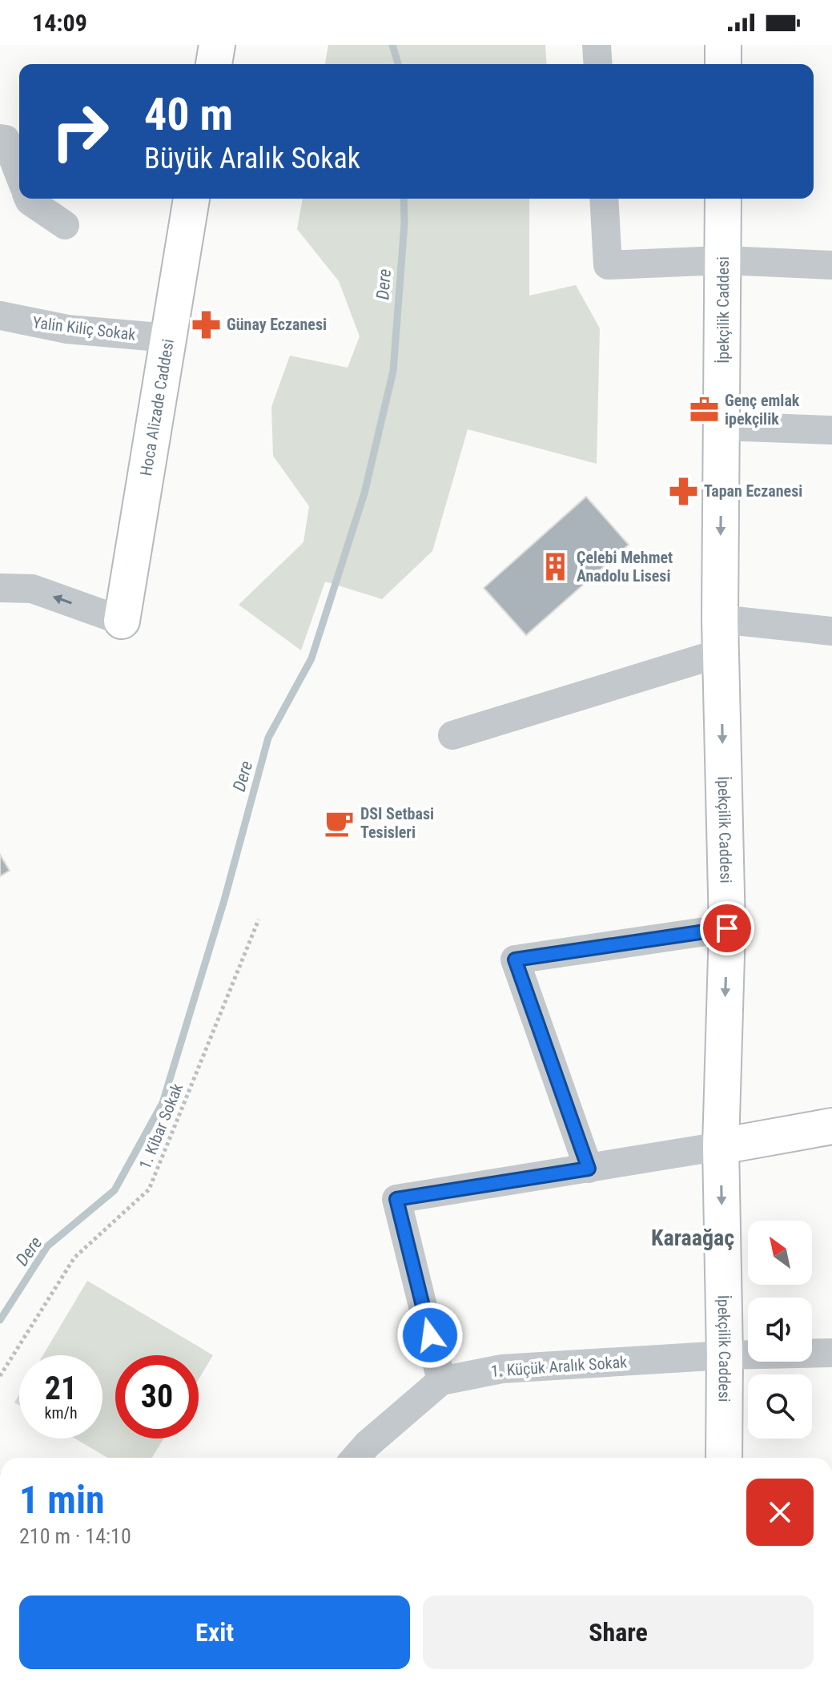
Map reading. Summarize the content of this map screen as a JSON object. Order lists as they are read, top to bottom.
{
  "streets": {
    "main road": ["İpekçilik Caddesi", "Hoca Alizade Caddesi"],
    "street": ["Yalin Kiliç Sokak", "1. Küçük Aralık Sokak"],
    "path": ["1. Kibar Sokak"]
  },
  "crossings": [
    ["İpekçilik Caddesi", "1. Küçük Aralık Sokak"],
    ["Yalin Kiliç Sokak", "Hoca Alizade Caddesi"]
  ],
  "one_way": ["İpekçilik Caddesi"],
  "districts": ["Karaağaç"],
  "water": ["Dere"],
  "places": {
    "pharmacy": ["Günay Eczanesi", "Tapan Eczanesi"],
    "office": ["Genç emlak ipekçilik"],
    "building": ["Çelebi Mehmet Anadolu Lisesi"],
    "cafe": ["DSI Setbasi Tesisleri"]
  },
  "north": "top left",
  "page": {
    "status": "14:09",
    "turn": ["40 m", "Büyük Aralık Sokak"],
    "speed": "21 km/h",
    "limit": "30",
    "heading": ["1 min", "210 m · 14:10"],
    "buttons": ["Exit", "Share"]
  }
}
